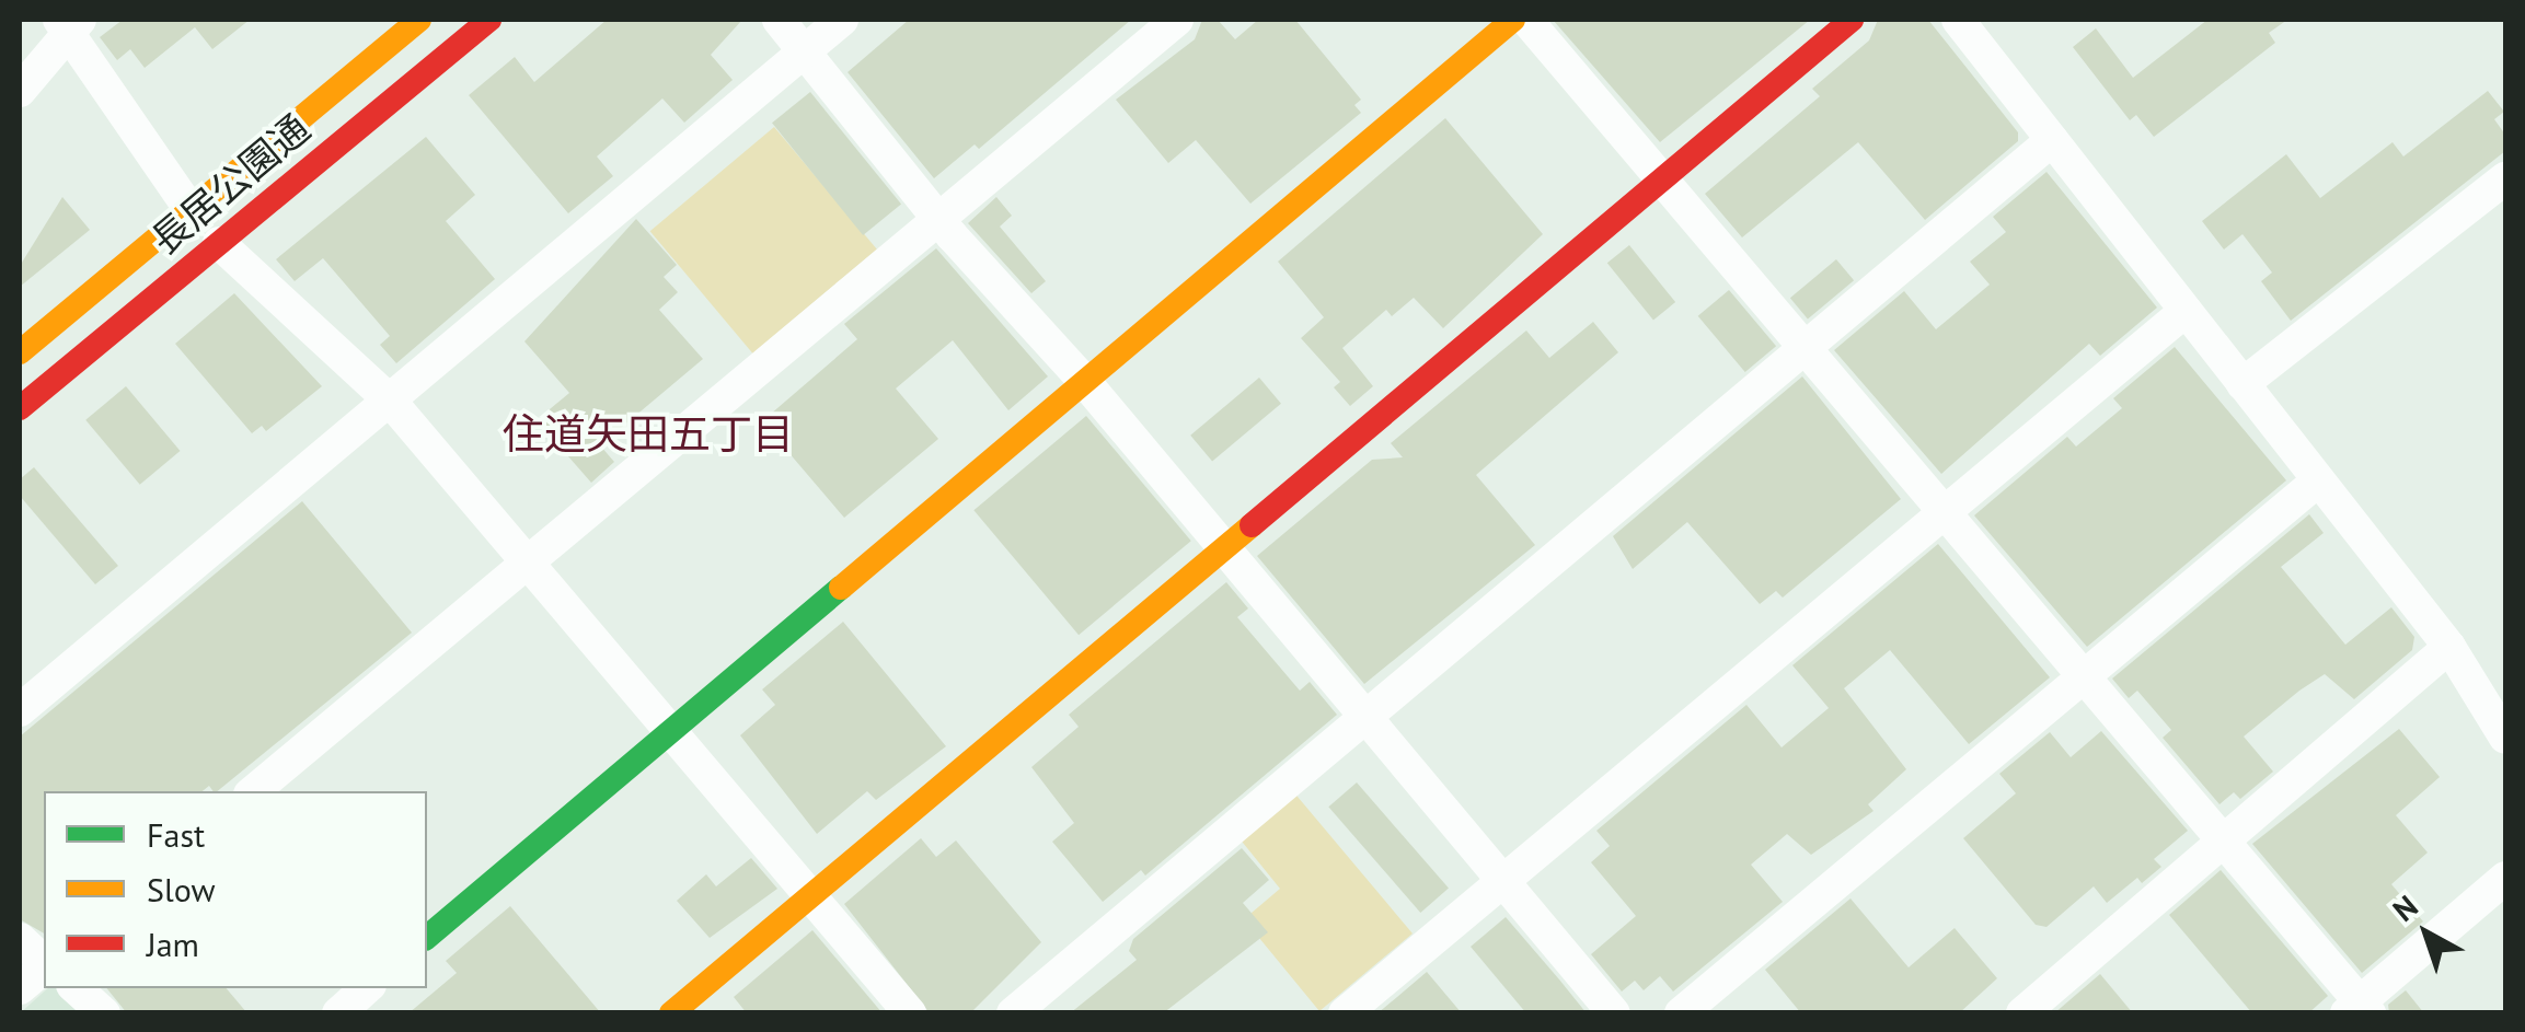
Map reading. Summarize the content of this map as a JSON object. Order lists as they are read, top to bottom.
{
  "streets": {
    "main road": ["長居公園通"]
  },
  "districts": ["住道矢田五丁目"],
  "legend": ["Fast", "Slow", "Jam"],
  "north": "top left"
}
